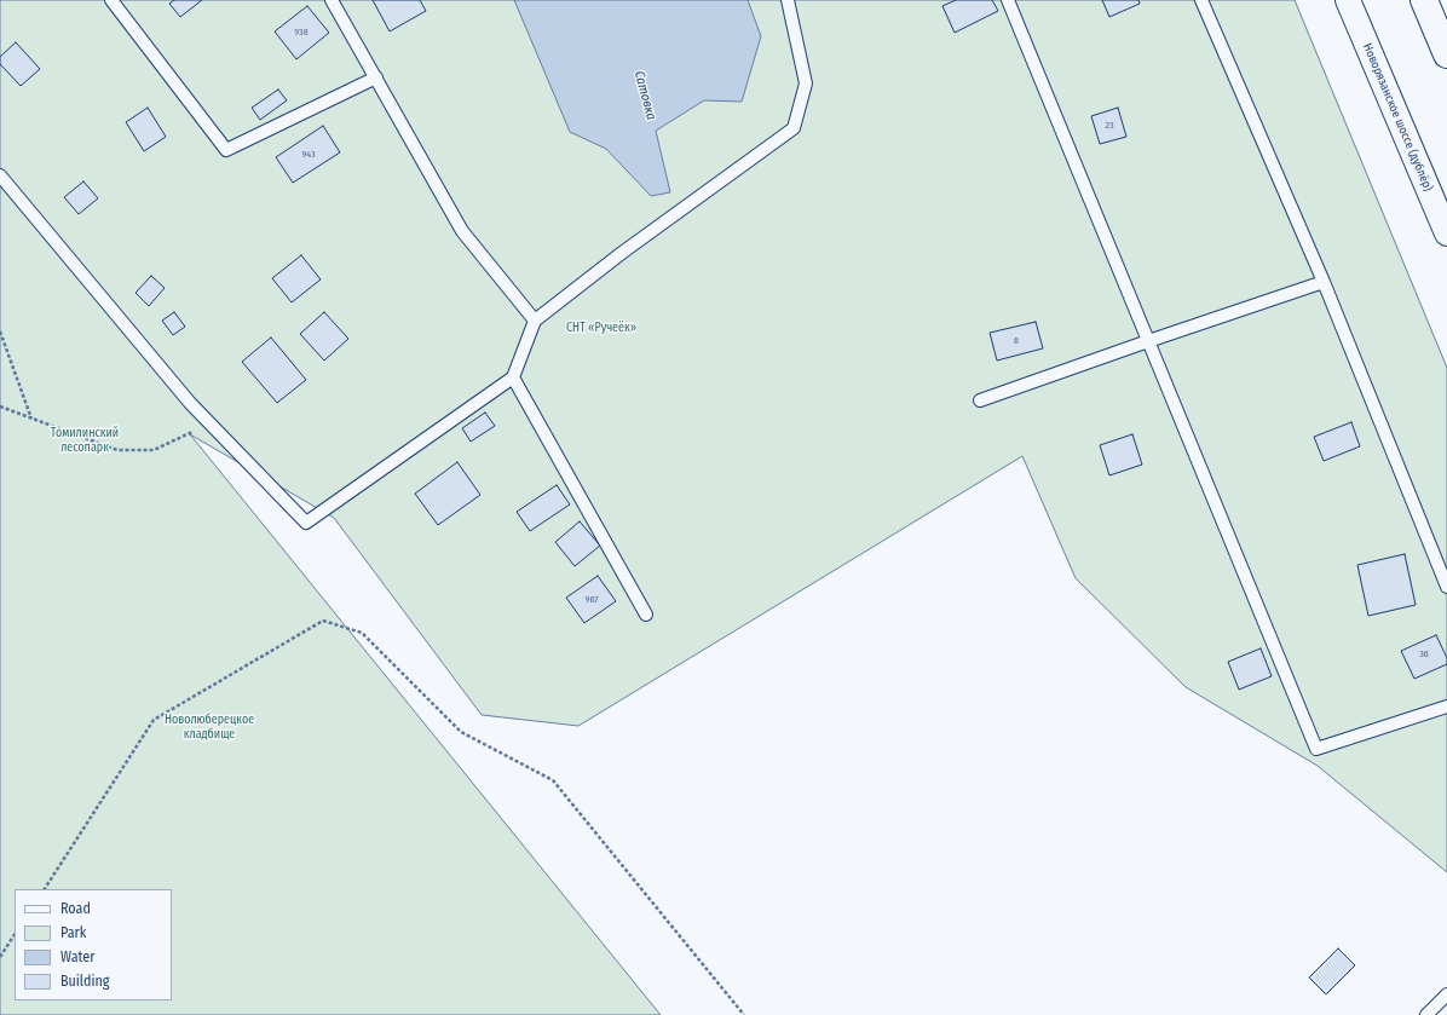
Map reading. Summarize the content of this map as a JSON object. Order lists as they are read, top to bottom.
{
  "streets": {
    "street": ["Новорязанское шоссе (дублёр)"]
  },
  "water": ["Сатовка"],
  "parks": ["СНТ «Ручеёк»", "Томилинский лесопарк", "Новолюберецкое кладбище"],
  "house_numbers": [
    "938",
    "23",
    "943",
    "6",
    "967",
    "36"
  ],
  "legend": [
    "Road",
    "Park",
    "Water",
    "Building"
  ]
}
